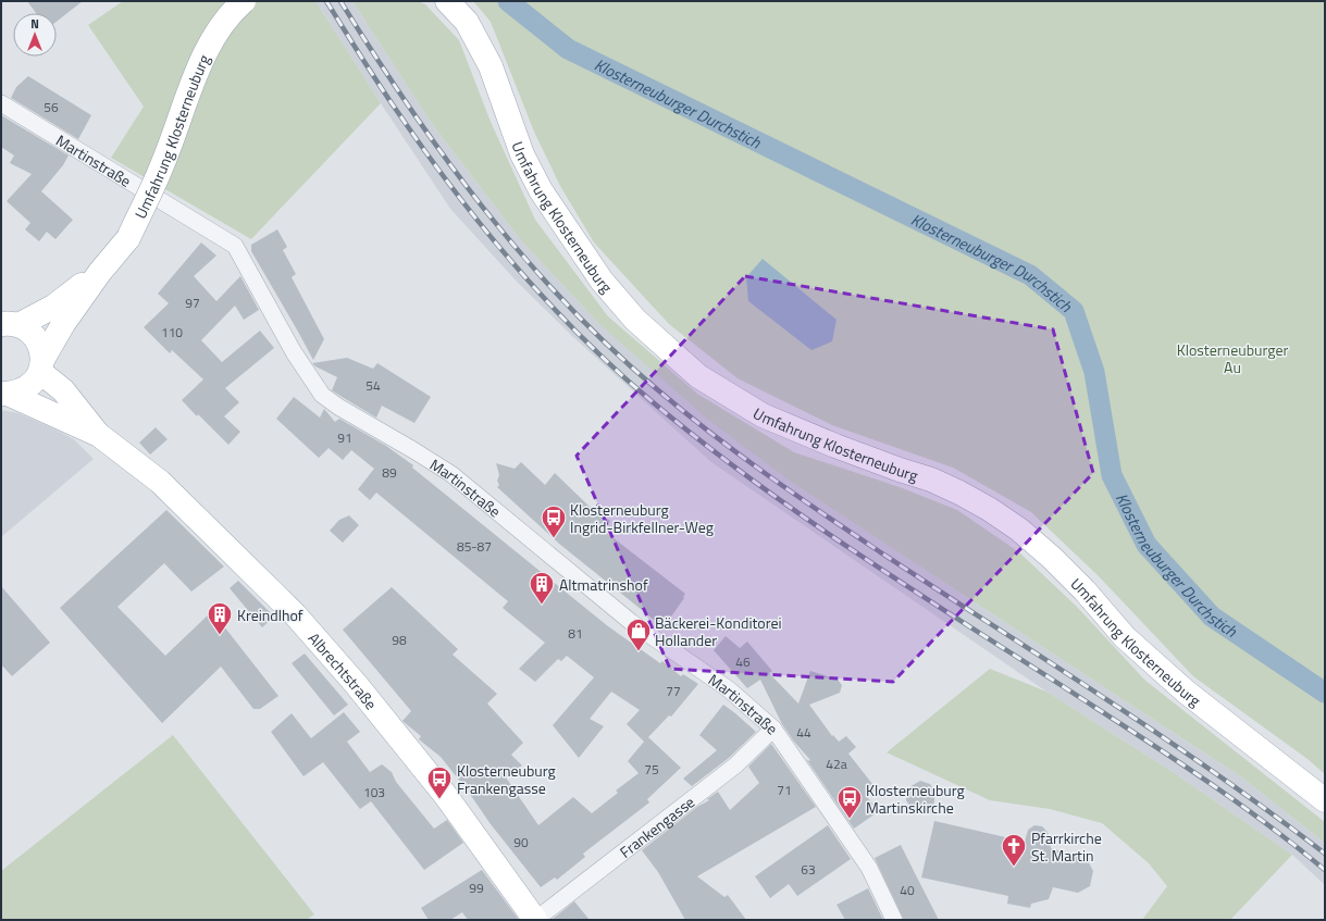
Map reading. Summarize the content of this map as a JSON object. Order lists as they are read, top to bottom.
{
  "streets": {
    "main road": ["Umfahrung Klosterneuburg", "Albrechtstraße"],
    "street": ["Martinstraße", "Frankengasse"]
  },
  "crossings": [
    ["Umfahrung Klosterneuburg", "Albrechtstraße"],
    ["Martinstraße", "Frankengasse"],
    ["Albrechtstraße", "Frankengasse"]
  ],
  "water": ["Klosterneuburger Durchstich"],
  "parks": ["Klosterneuburger Au"],
  "places": {
    "bus stop": ["Klosterneuburg Ingrid-Birkfellner-Weg", "Klosterneuburg Frankengasse", "Klosterneuburg Martinskirche"],
    "building": ["Altmatrinshof", "Kreindlhof"],
    "shop": ["Bäckerei-Konditorei Hollander"],
    "church": ["Pfarrkirche St. Martin"]
  },
  "house_numbers": [
    "56",
    "97",
    "110",
    "54",
    "91",
    "89",
    "85-87",
    "81",
    "98",
    "46",
    "77",
    "44",
    "42a",
    "75",
    "71",
    "103",
    "90",
    "63",
    "99",
    "40"
  ],
  "north": "top"
}
